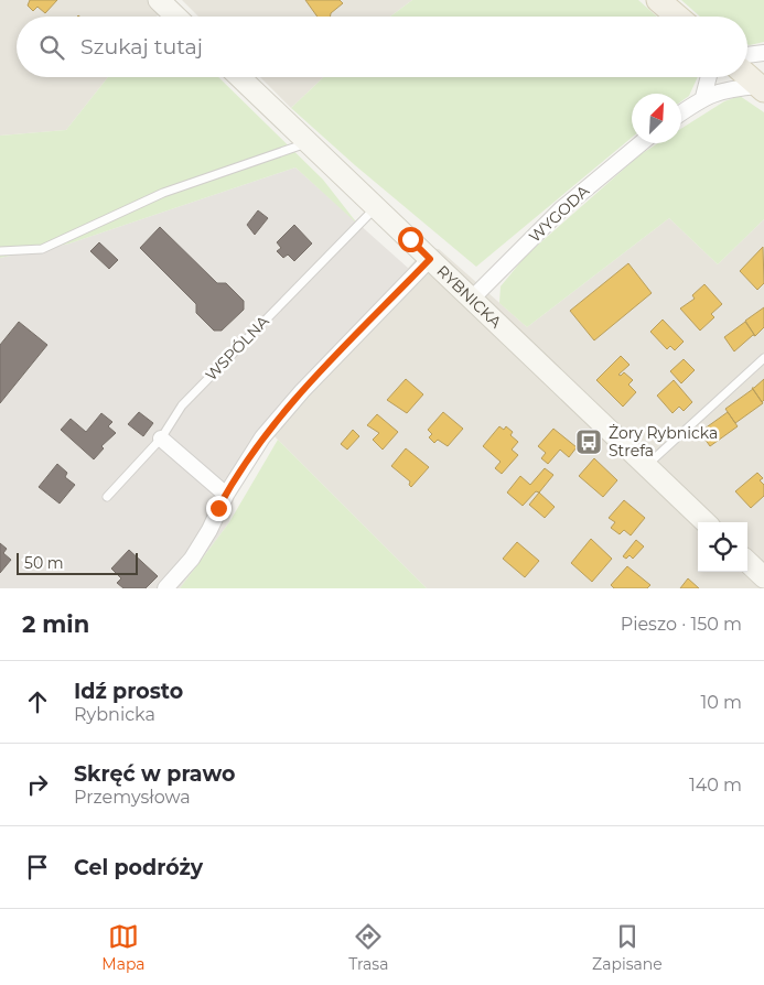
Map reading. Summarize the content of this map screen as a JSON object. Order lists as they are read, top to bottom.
{
  "streets": {
    "street": ["WYGODA", "RYBNICKA"],
    "lane": ["WSPÓLNA"]
  },
  "crossings": [
    ["WYGODA", "RYBNICKA"],
    ["RYBNICKA", "WSPÓLNA"]
  ],
  "places": {
    "bus stop": ["Żory Rybnicka Strefa"]
  },
  "scale_bar": "50 m",
  "north": "top right",
  "page": {
    "search": "Szukaj tutaj",
    "scale": "50 m",
    "heading": ["2 min", "Pieszo · 150 m"],
    "list": [
      ["Idź prosto", "Rybnicka", "10 m"],
      ["Skręć w prawo", "Przemysłowa", "140 m"],
      "Cel podróży"
    ],
    "nav": ["Mapa", "Trasa", "Zapisane"]
  }
}
